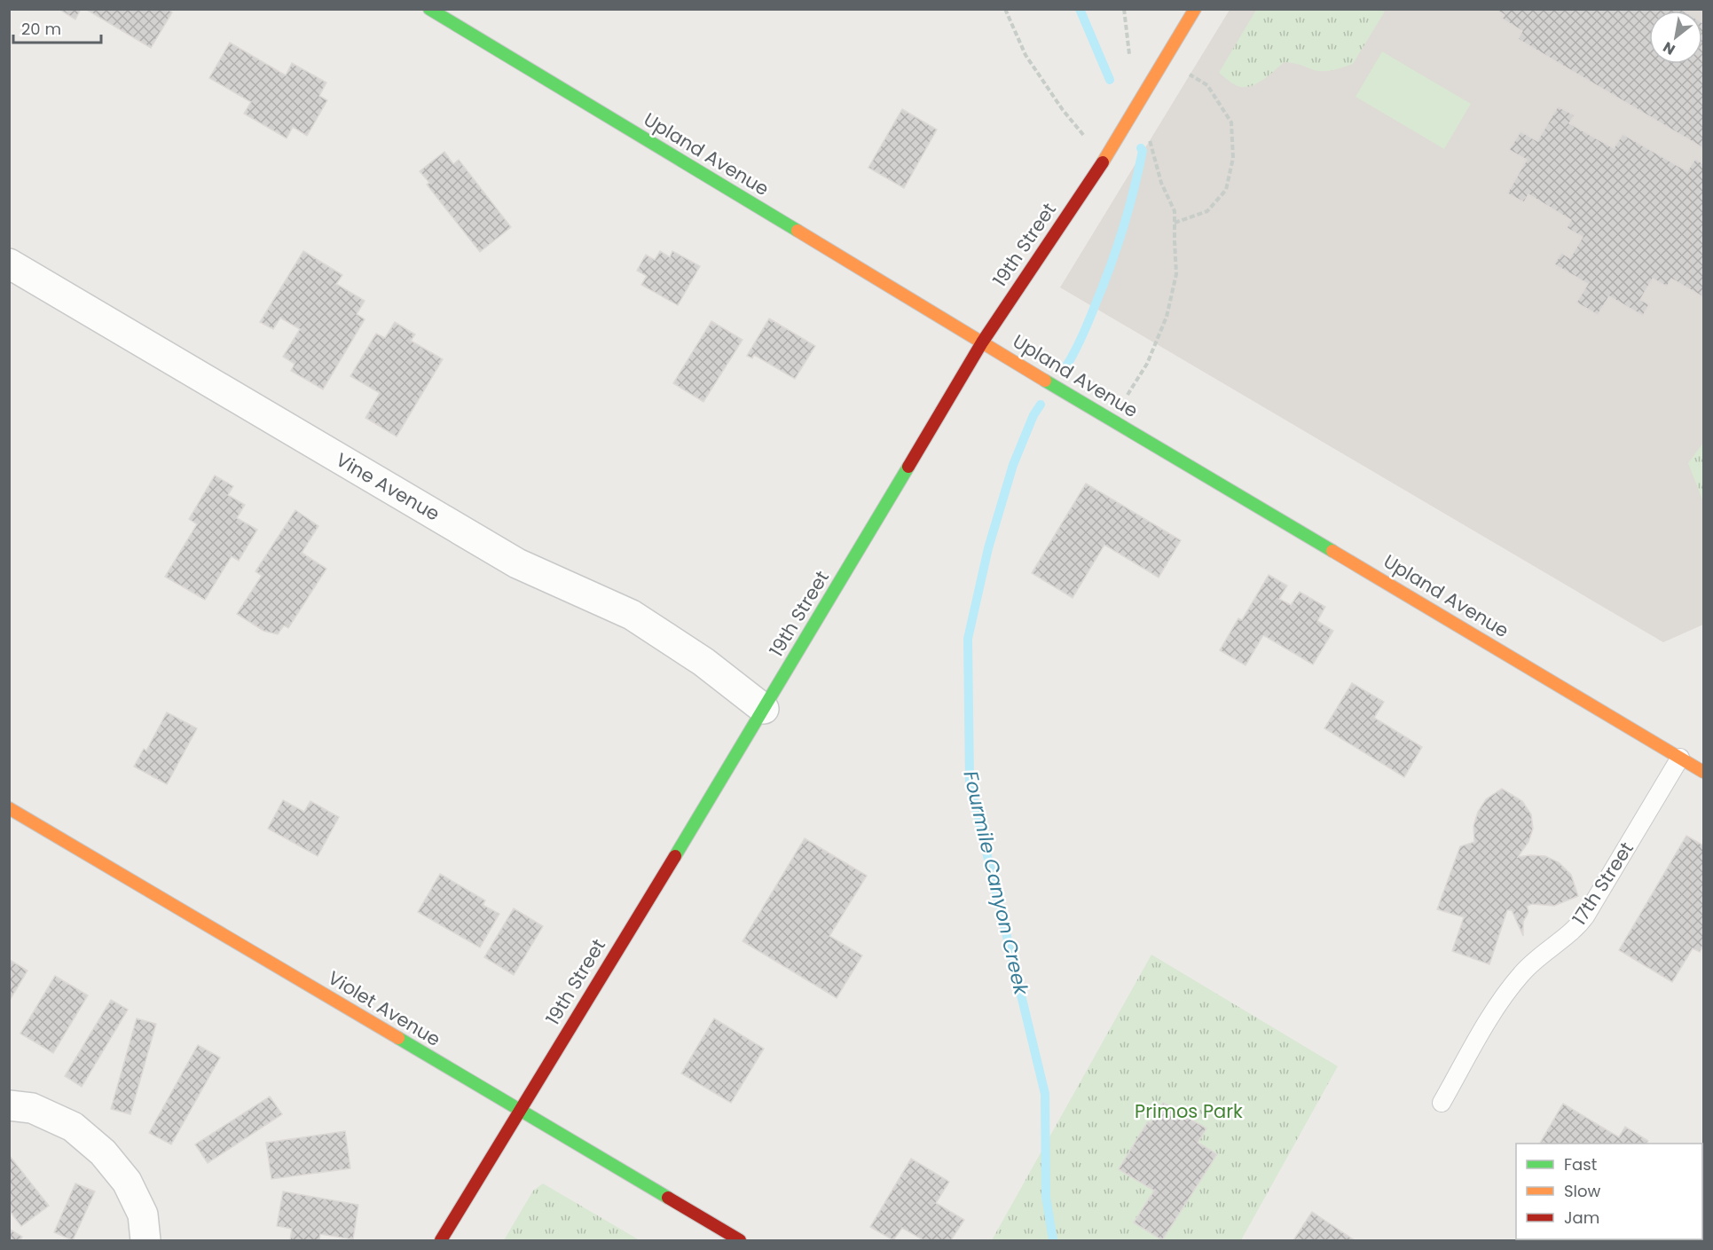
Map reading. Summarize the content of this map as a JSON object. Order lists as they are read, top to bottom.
{
  "streets": {
    "street": [
      "Upland Avenue",
      "19th Street",
      "Vine Avenue",
      "Violet Avenue"
    ],
    "lane": ["17th Street"]
  },
  "crossings": [
    ["Upland Avenue", "19th Street"],
    ["Upland Avenue", "17th Street"],
    ["19th Street", "Vine Avenue"],
    ["19th Street", "Violet Avenue"]
  ],
  "water": ["Fourmile Canyon Creek"],
  "parks": ["Primos Park"],
  "legend": ["Fast", "Slow", "Jam"],
  "scale_bar": "20 m",
  "north": "bottom left"
}
